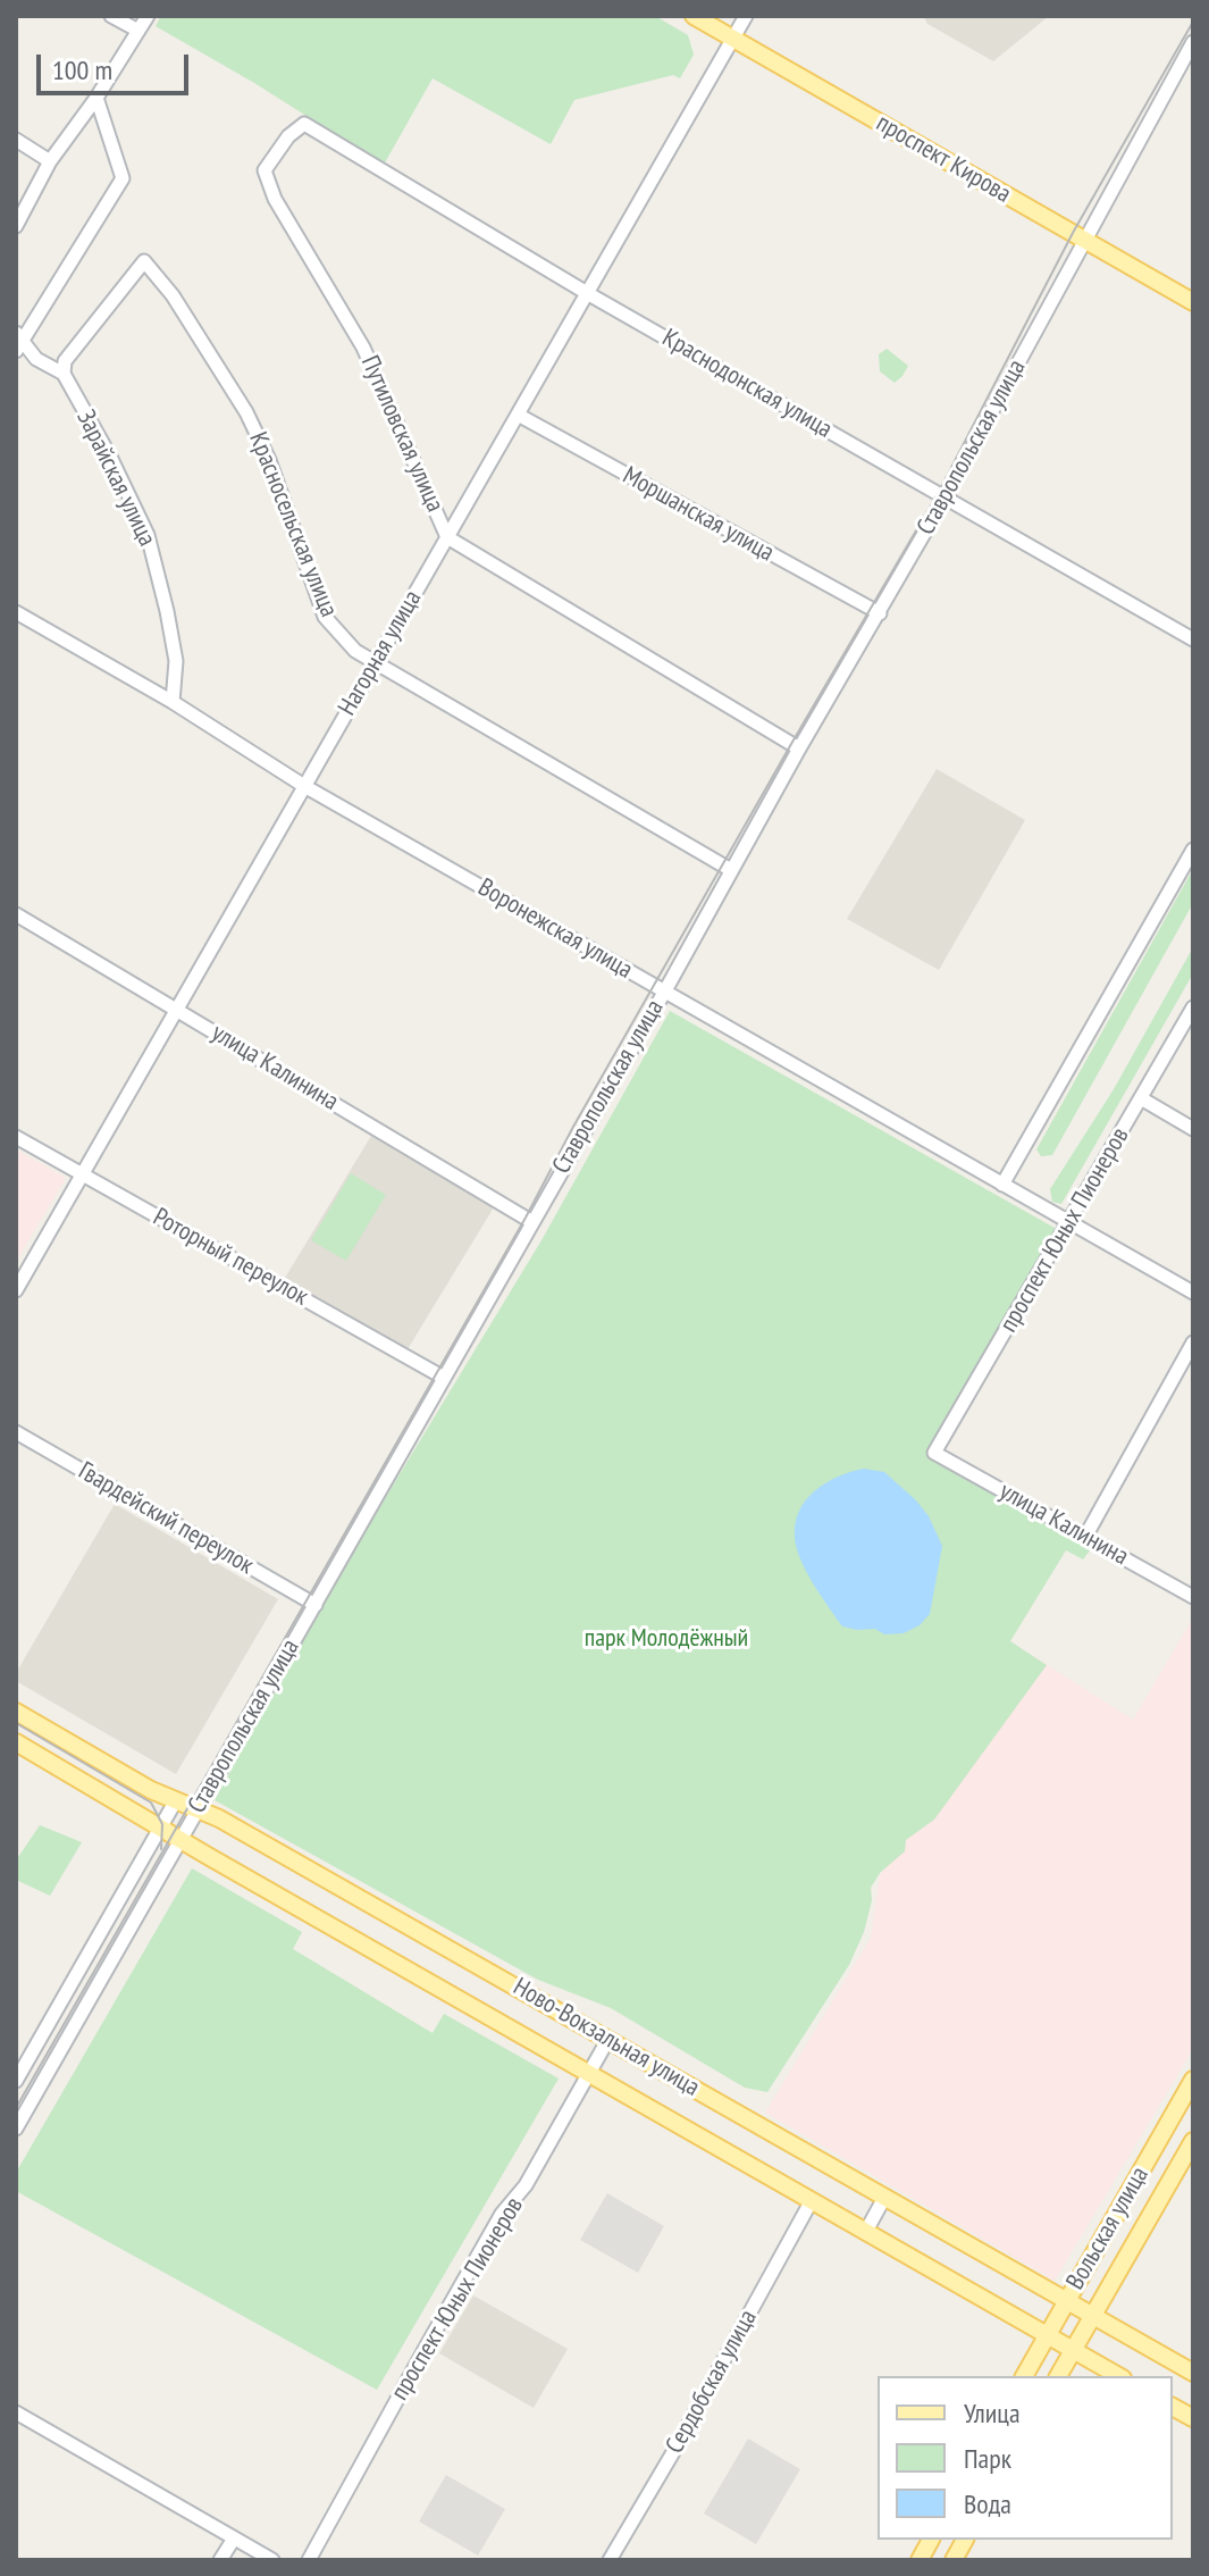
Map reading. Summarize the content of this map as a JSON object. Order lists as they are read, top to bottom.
{
  "streets": {
    "main road": ["проспект Кирова", "Ново-Вокзальная улица", "Вольская улица"],
    "street": [
      "Краснодонская улица",
      "Путиловская улица",
      "Ставропольская улица",
      "Зарайская улица",
      "Моршанская улица",
      "Красносельская улица",
      "Нагорная улица",
      "Воронежская улица",
      "улица Калинина",
      "проспект Юных Пионеров",
      "Роторный переулок",
      "Гвардейский переулок",
      "Сердобская улица"
    ]
  },
  "crossings": [
    ["проспект Кирова", "Ставропольская улица"],
    ["проспект Кирова", "Нагорная улица"],
    ["Краснодонская улица", "Путиловская улица"],
    ["Краснодонская улица", "Ставропольская улица"],
    ["Краснодонская улица", "Нагорная улица"],
    ["Путиловская улица", "Ставропольская улица"],
    ["Путиловская улица", "Нагорная улица"],
    ["Ставропольская улица", "Моршанская улица"],
    ["Ставропольская улица", "Красносельская улица"],
    ["Ставропольская улица", "Воронежская улица"],
    ["Ставропольская улица", "улица Калинина"],
    ["Ставропольская улица", "Роторный переулок"],
    ["Ставропольская улица", "Гвардейский переулок"],
    ["Ставропольская улица", "Ново-Вокзальная улица"],
    ["Зарайская улица", "Красносельская улица"],
    ["Зарайская улица", "Воронежская улица"],
    ["Моршанская улица", "Нагорная улица"],
    ["Красносельская улица", "Нагорная улица"],
    ["Нагорная улица", "Воронежская улица"],
    ["Нагорная улица", "улица Калинина"],
    ["Нагорная улица", "Роторный переулок"],
    ["Воронежская улица", "проспект Юных Пионеров"],
    ["улица Калинина", "проспект Юных Пионеров"],
    ["проспект Юных Пионеров", "Ново-Вокзальная улица"],
    ["Ново-Вокзальная улица", "Вольская улица"],
    ["Ново-Вокзальная улица", "Сердобская улица"]
  ],
  "parks": ["парк Молодёжный"],
  "legend": ["Улица", "Парк", "Вода"],
  "scale_bar": "100 m"
}
